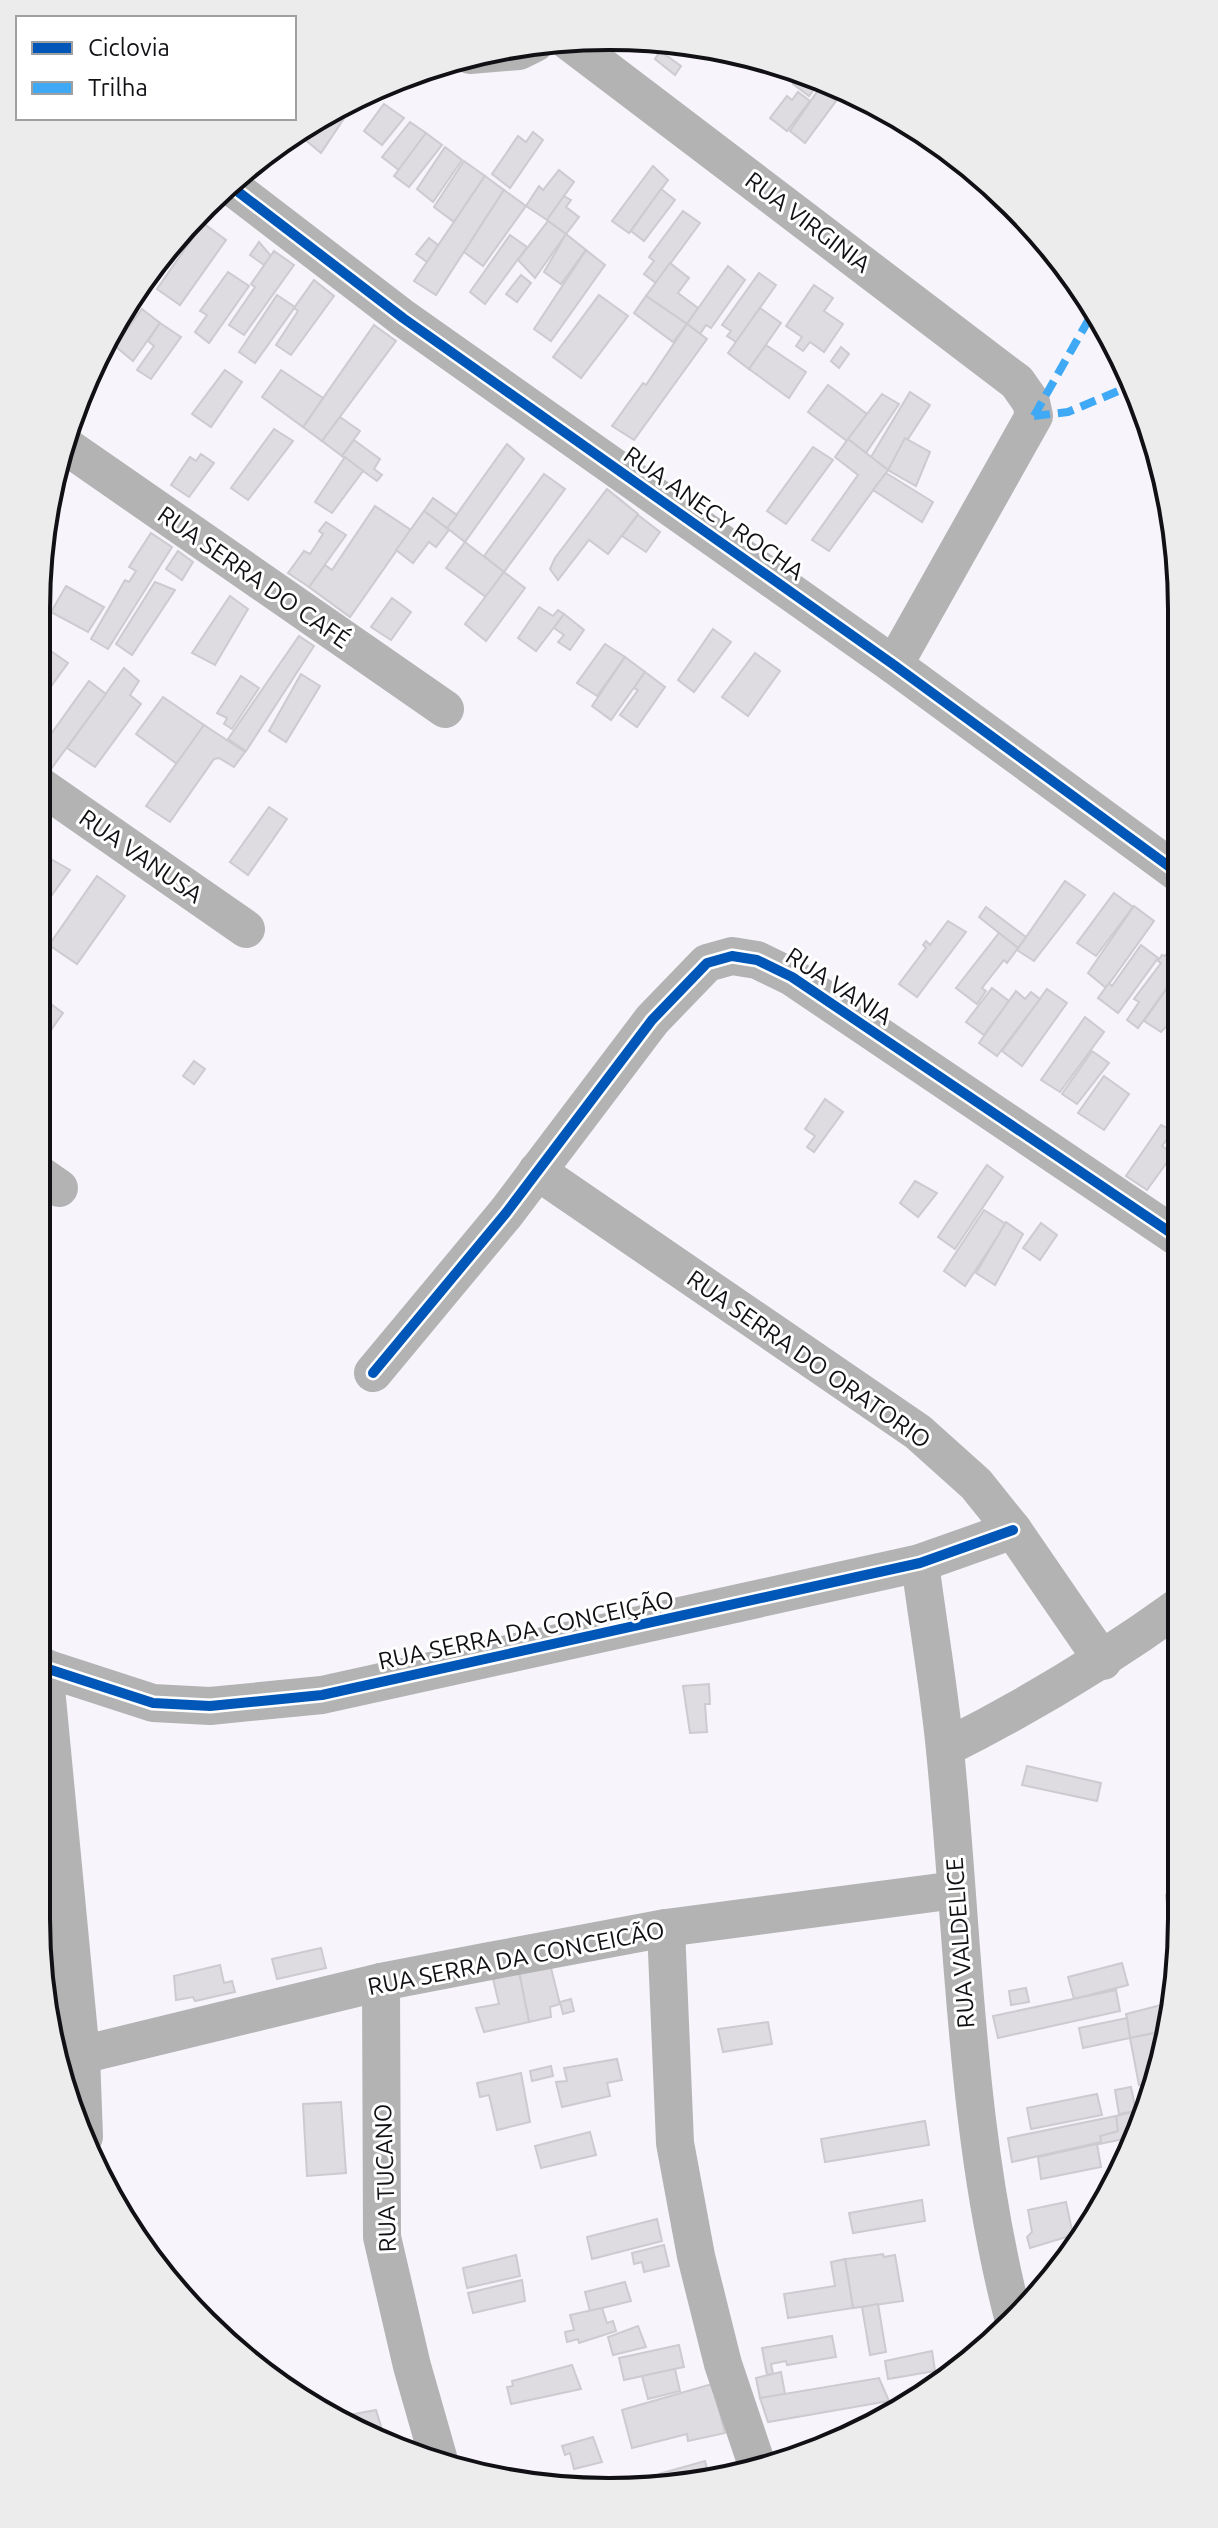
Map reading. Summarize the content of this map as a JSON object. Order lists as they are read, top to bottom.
{
  "streets": {
    "street": [
      "RUA VIRGINIA",
      "RUA ANECY ROCHA",
      "RUA SERRA DO CAFÉ",
      "RUA VANUSA",
      "RUA VANIA",
      "RUA SERRA DO ORATORIO",
      "RUA SERRA DA CONCEIÇÃO",
      "RUA VALDELICE",
      "RUA SERRA DA CONCEICÃO",
      "RUA TUCANO"
    ]
  },
  "crossings": [
    ["RUA VIRGINIA", "RUA ANECY ROCHA"],
    ["RUA VANIA", "RUA SERRA DO ORATORIO"],
    ["RUA SERRA DO ORATORIO", "RUA SERRA DA CONCEIÇÃO"],
    ["RUA SERRA DA CONCEIÇÃO", "RUA VALDELICE"],
    ["RUA VALDELICE", "RUA SERRA DA CONCEICÃO"],
    ["RUA SERRA DA CONCEICÃO", "RUA TUCANO"]
  ],
  "legend": ["Ciclovia", "Trilha"]
}
